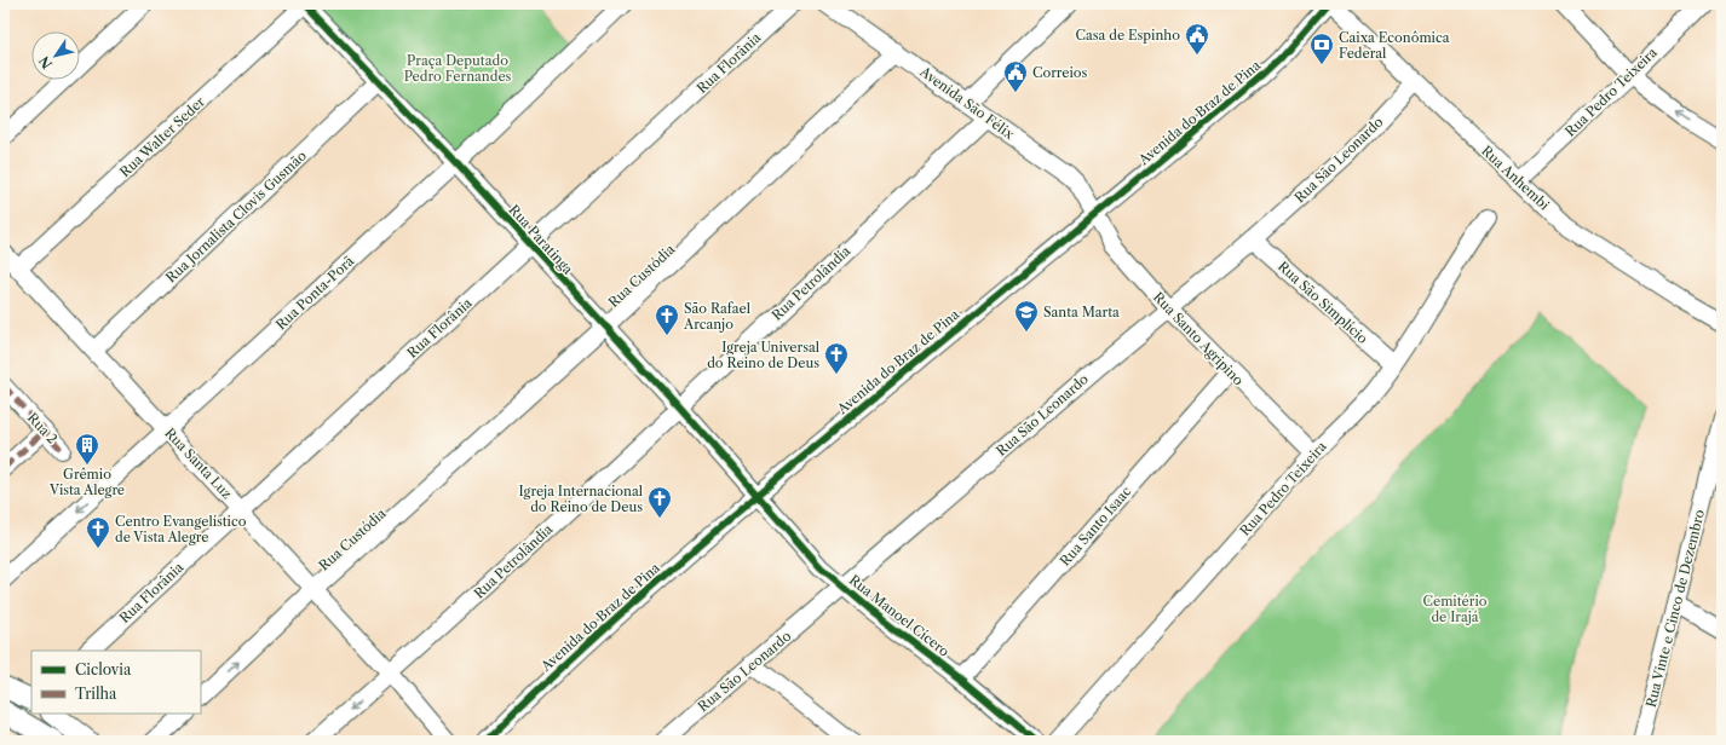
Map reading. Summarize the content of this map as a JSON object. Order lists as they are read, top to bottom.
{
  "streets": {
    "street": [
      "Rua Florânia",
      "Rua Pedro Teixeira",
      "Avenida São Félix",
      "Avenida do Braz de Pina",
      "Rua Walter Seder",
      "Rua São Leonardo",
      "Rua Anhembi",
      "Rua Jornalista Clovis Gusmão",
      "Rua Paratinga",
      "Rua Custódia",
      "Rua Petrolândia",
      "Rua Ponta-Porã",
      "Rua São Simplício",
      "Rua Santo Agripino",
      "Rua 2",
      "Rua Santa Luz",
      "Rua Santo Isaac",
      "Rua Vinte e Cinco de Dezembro",
      "Rua Manoel Cícero"
    ]
  },
  "crossings": [
    ["Rua Florânia", "Rua Paratinga"],
    ["Rua Florânia", "Rua Santa Luz"],
    ["Rua Pedro Teixeira", "Rua Anhembi"],
    ["Rua Pedro Teixeira", "Rua São Simplício"],
    ["Rua Pedro Teixeira", "Rua Santo Agripino"],
    ["Avenida São Félix", "Avenida do Braz de Pina"],
    ["Avenida São Félix", "Rua Custódia"],
    ["Avenida São Félix", "Rua Petrolândia"],
    ["Avenida São Félix", "Rua Santo Agripino"],
    ["Avenida do Braz de Pina", "Rua Paratinga"],
    ["Avenida do Braz de Pina", "Rua Santo Agripino"],
    ["Avenida do Braz de Pina", "Rua Manoel Cícero"],
    ["Rua Walter Seder", "Rua Paratinga"],
    ["Rua Walter Seder", "Rua Santa Luz"],
    ["Rua São Leonardo", "Rua Anhembi"],
    ["Rua São Leonardo", "Rua São Simplício"],
    ["Rua São Leonardo", "Rua Santo Agripino"],
    ["Rua São Leonardo", "Rua Manoel Cícero"],
    ["Rua Jornalista Clovis Gusmão", "Rua Paratinga"],
    ["Rua Jornalista Clovis Gusmão", "Rua Santa Luz"],
    ["Rua Paratinga", "Rua Custódia"],
    ["Rua Paratinga", "Rua Petrolândia"],
    ["Rua Paratinga", "Rua Ponta-Porã"],
    ["Rua Paratinga", "Rua Manoel Cícero"],
    ["Rua Custódia", "Rua Santa Luz"],
    ["Rua Petrolândia", "Rua Santa Luz"],
    ["Rua Ponta-Porã", "Rua Santa Luz"],
    ["Rua Santo Agripino", "Rua Santo Isaac"],
    ["Rua Santo Isaac", "Rua Manoel Cícero"]
  ],
  "parks": ["Praça Deputado Pedro Fernandes", "Cemitério de Irajá"],
  "places": {
    "public building": ["Casa de Espinho", "Correios"],
    "bank": ["Caixa Econômica Federal"],
    "school or university": ["Santa Marta"],
    "church": [
      "São Rafael Arcanjo",
      "Igreja Universal do Reino de Deus",
      "Igreja Internacional do Reino de Deus",
      "Centro Evangelístico de Vista Alegre"
    ],
    "building": ["Grêmio Vista Alegre"]
  },
  "legend": ["Ciclovia", "Trilha"],
  "north": "bottom left"
}
